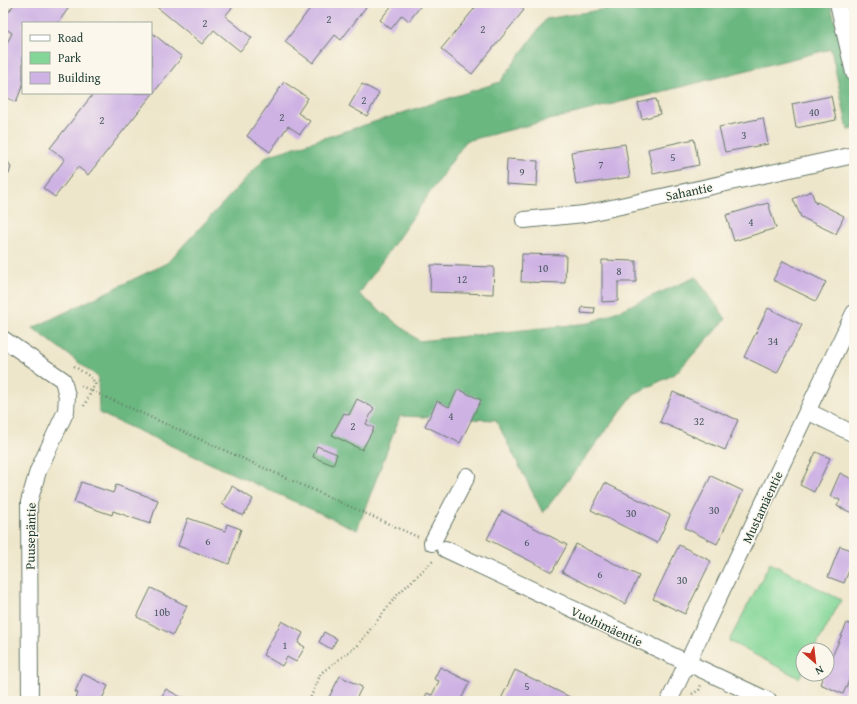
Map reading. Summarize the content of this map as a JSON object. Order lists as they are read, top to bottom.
{
  "streets": {
    "street": [
      "Sahantie",
      "Mustamäentie",
      "Puusepäntie",
      "Vuohimäentie"
    ]
  },
  "crossings": [
    ["Mustamäentie", "Vuohimäentie"]
  ],
  "house_numbers": [
    "2",
    "2",
    "2",
    "2",
    "40",
    "2",
    "2",
    "3",
    "5",
    "7",
    "9",
    "4",
    "10",
    "8",
    "12",
    "34",
    "4",
    "32",
    "2",
    "30",
    "30",
    "6",
    "6",
    "6",
    "30",
    "10b",
    "1",
    "5"
  ],
  "legend": ["Road", "Park", "Building"],
  "north": "bottom right"
}
